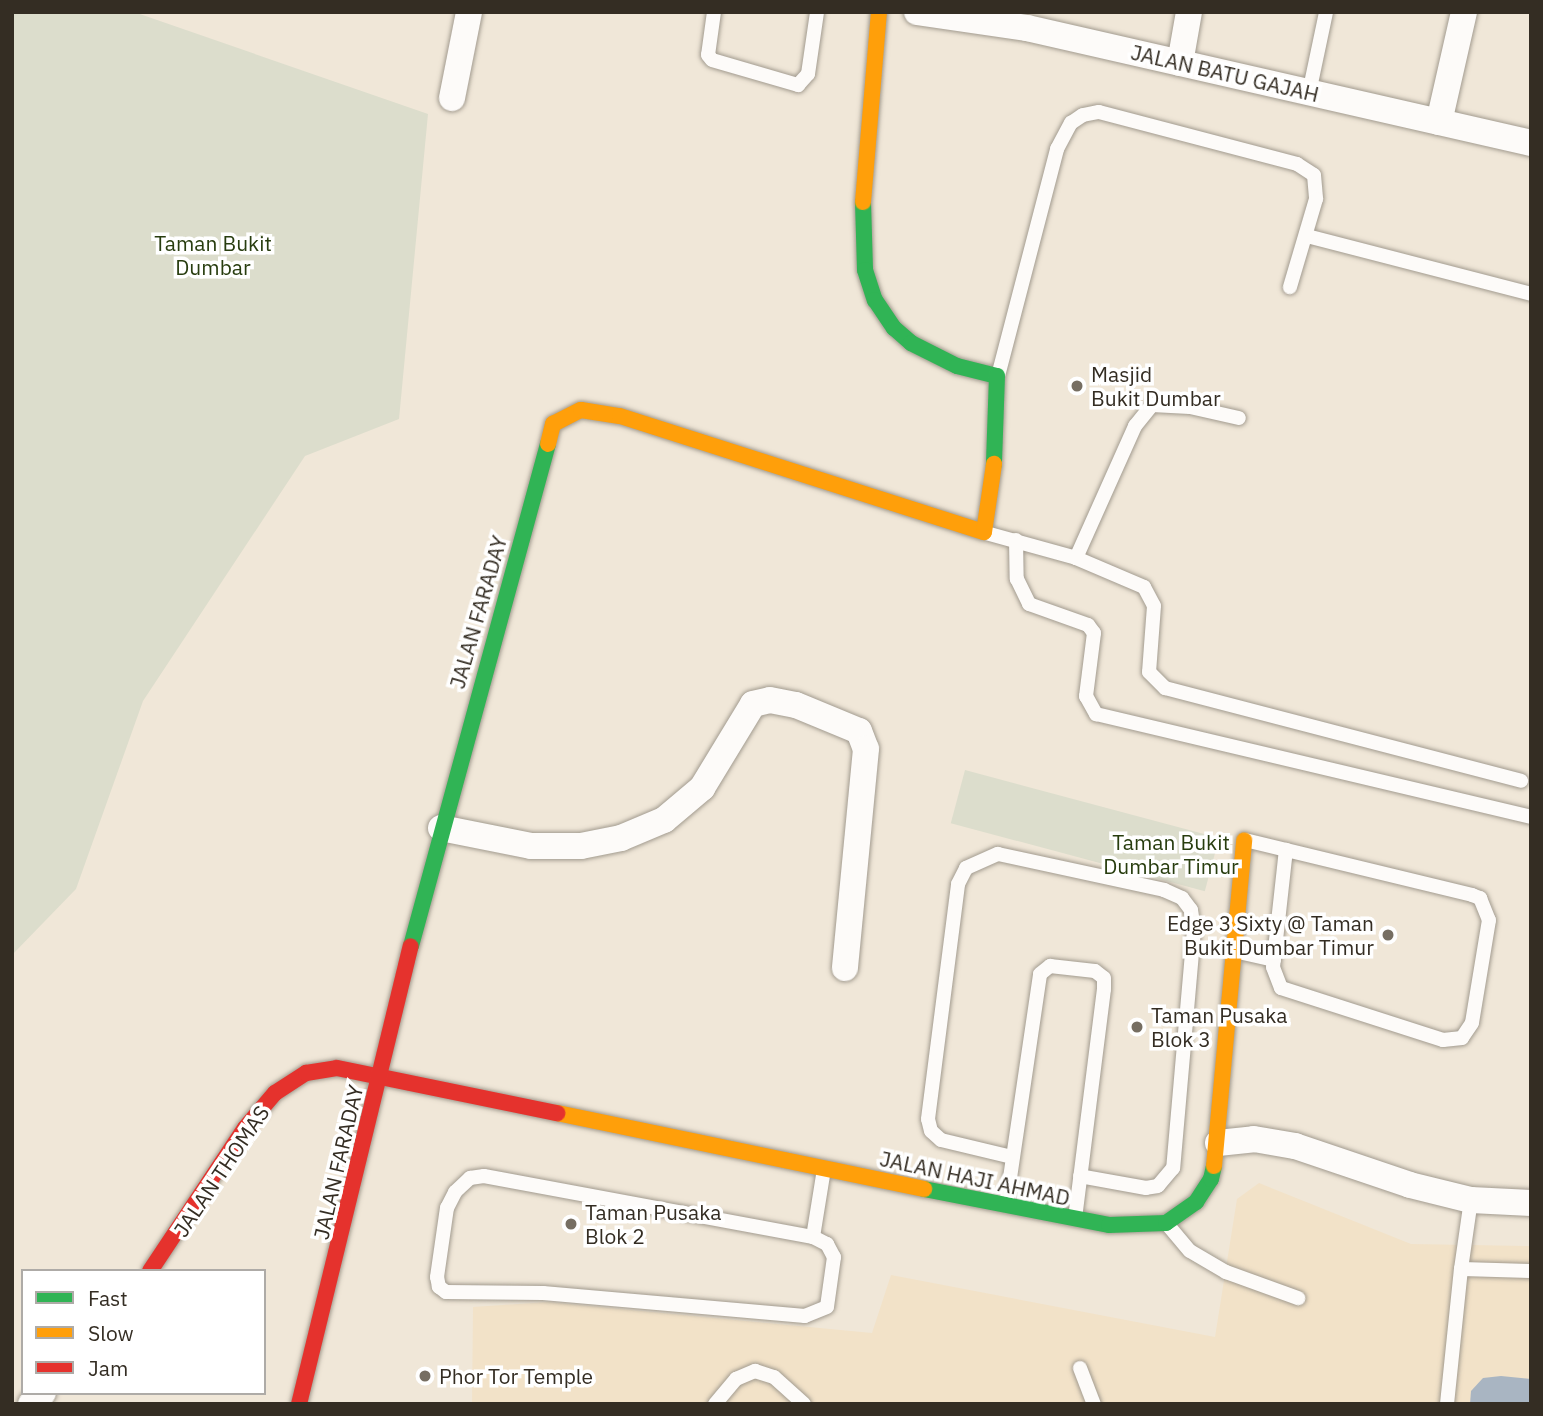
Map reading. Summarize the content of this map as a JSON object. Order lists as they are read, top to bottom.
{
  "streets": {
    "street": [
      "JALAN BATU GAJAH",
      "JALAN FARADAY",
      "JALAN THOMAS",
      "JALAN HAJI AHMAD"
    ]
  },
  "crossings": [
    ["JALAN FARADAY", "JALAN THOMAS"],
    ["JALAN FARADAY", "JALAN HAJI AHMAD"],
    ["JALAN THOMAS", "JALAN HAJI AHMAD"]
  ],
  "parks": ["Taman Bukit Dumbar", "Taman Bukit Dumbar Timur"],
  "places": [
    "Masjid Bukit Dumbar",
    "Edge 3 Sixty @ Taman Bukit Dumbar Timur",
    "Taman Pusaka Blok 3",
    "Taman Pusaka Blok 2",
    "Phor Tor Temple"
  ],
  "legend": ["Fast", "Slow", "Jam"]
}
